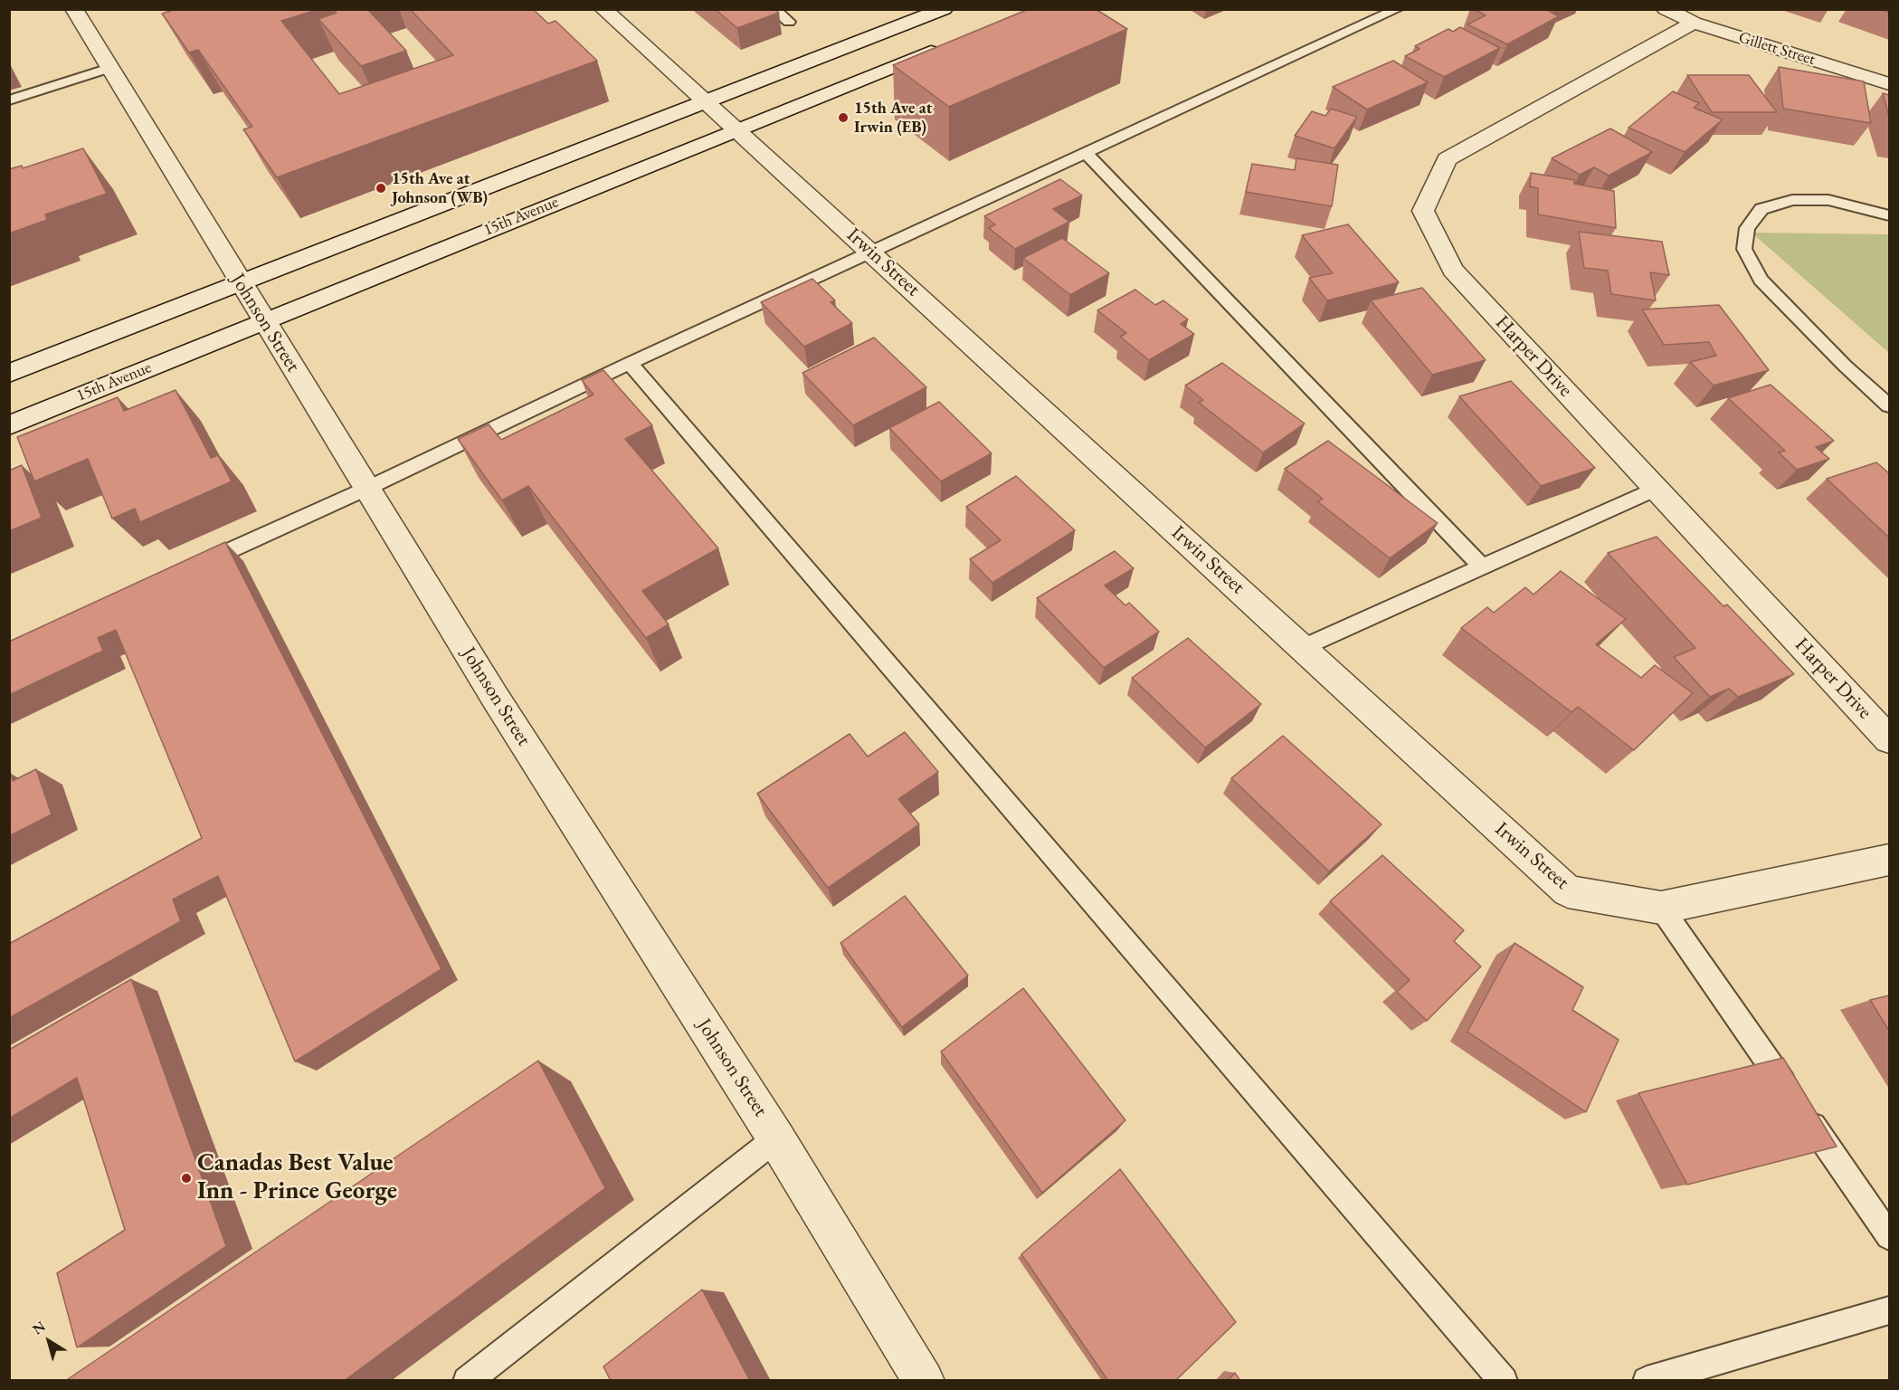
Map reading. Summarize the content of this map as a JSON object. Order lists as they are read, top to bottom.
{
  "streets": {
    "street": [
      "Gillett Street",
      "15th Avenue",
      "Irwin Street",
      "Johnson Street",
      "Harper Drive"
    ]
  },
  "crossings": [
    ["Gillett Street", "Harper Drive"],
    ["15th Avenue", "Irwin Street"],
    ["15th Avenue", "Johnson Street"]
  ],
  "places": ["15th Ave at Irwin (EB)", "15th Ave at Johnson (WB)", "Canadas Best Value Inn - Prince George"],
  "north": "top left"
}
